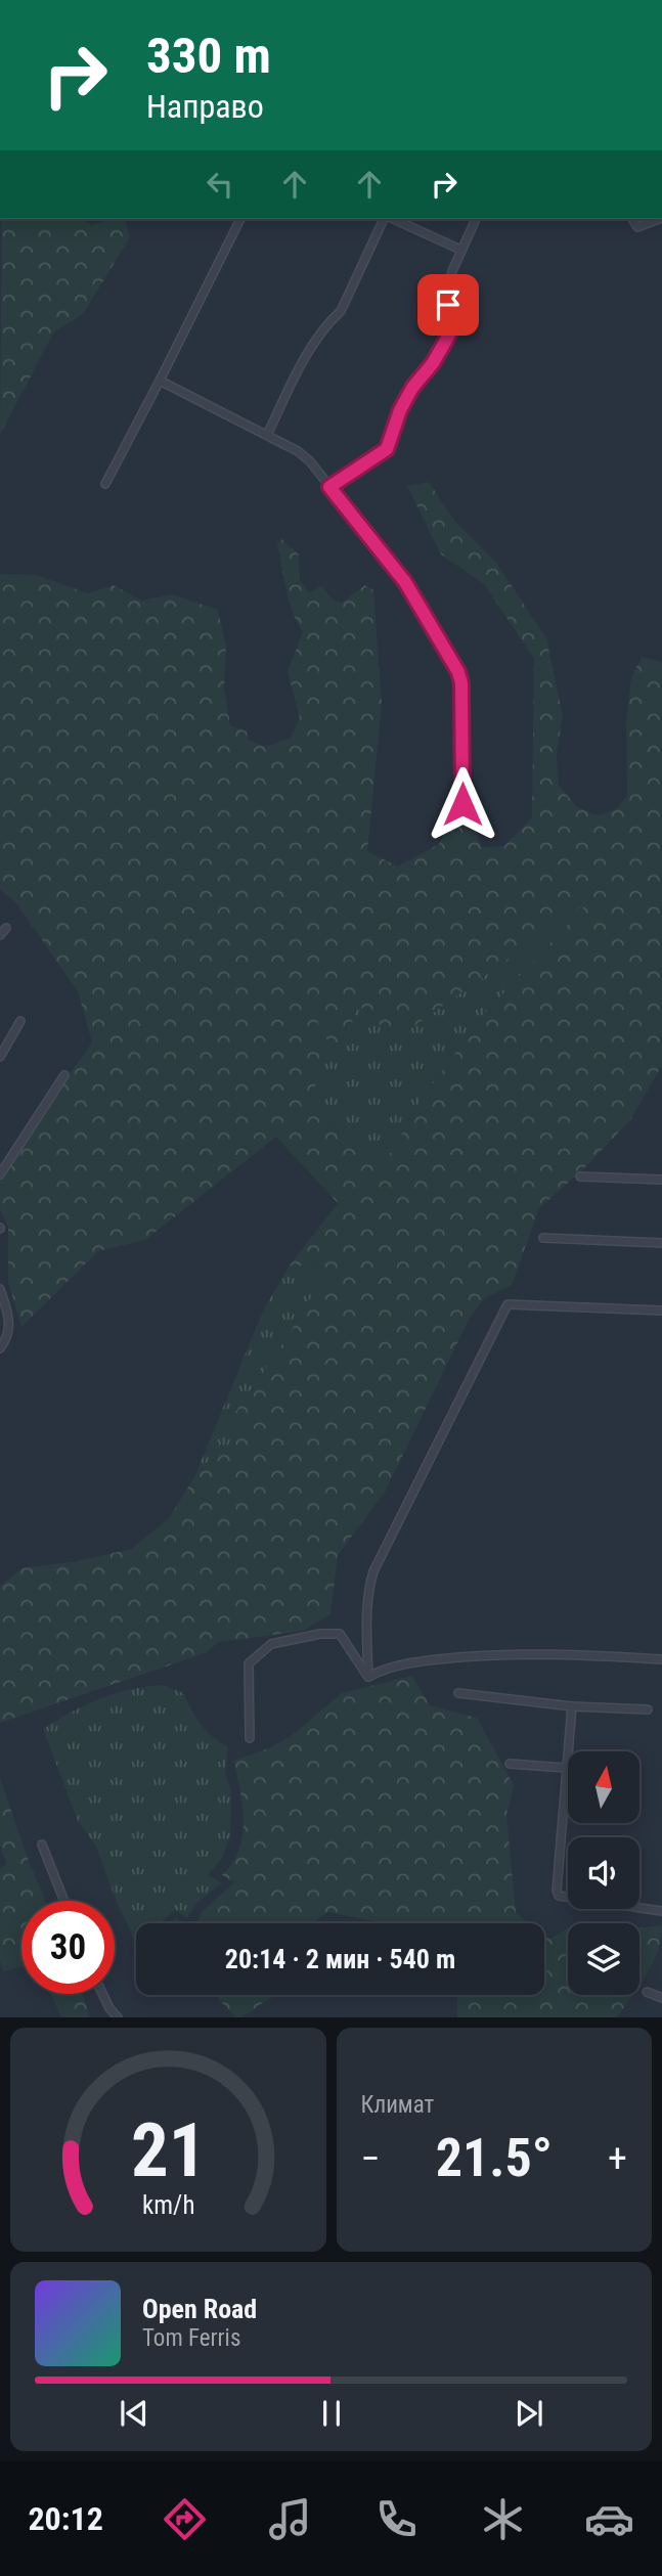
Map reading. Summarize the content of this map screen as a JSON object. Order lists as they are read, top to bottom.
{
  "north": "top",
  "page": {
    "turn": ["330 m", "Направо"],
    "limit": "30",
    "trip": "20:14 · 2 мин · 540 m",
    "tile": "Климат",
    "heat": ["−", "21.5°", "+"],
    "song": ["Open Road", "Tom Ferris"],
    "tabs": "20:12",
    "gauge": ["21", "km/h"]
  }
}
